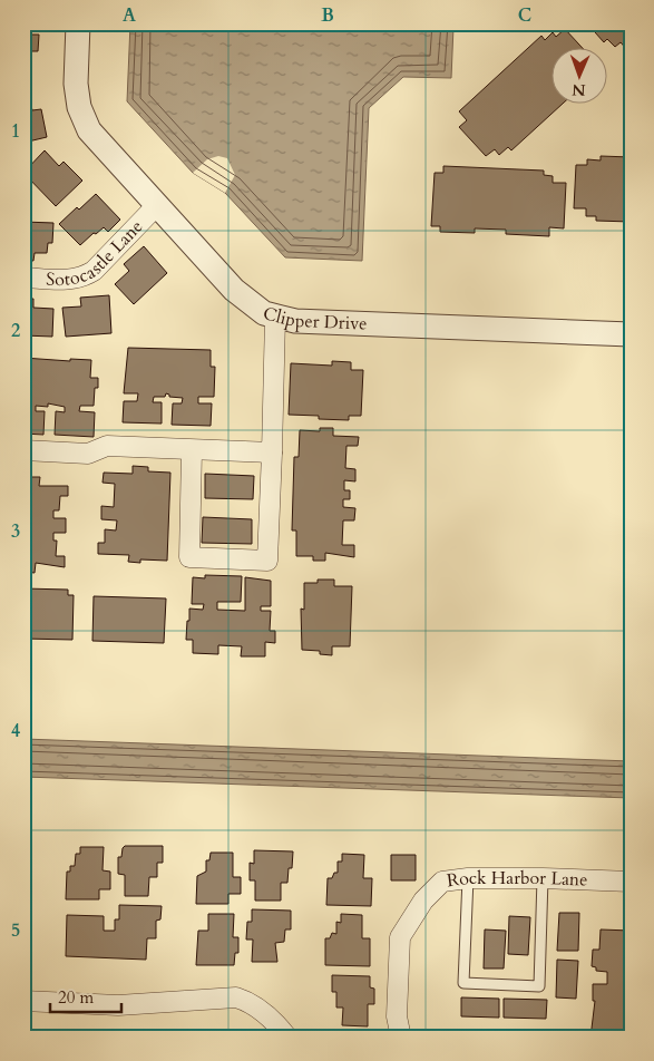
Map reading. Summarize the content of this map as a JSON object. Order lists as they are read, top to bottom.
{
  "streets": {
    "street": ["Sotocastle Lane", "Clipper Drive", "Rock Harbor Lane"]
  },
  "crossings": [
    ["Sotocastle Lane", "Clipper Drive"]
  ],
  "scale_bar": "20 m",
  "north": "bottom",
  "grid": {
    "columns": ["A", "B", "C"],
    "rows": [
      "1",
      "2",
      "3",
      "4",
      "5"
    ]
  }
}
